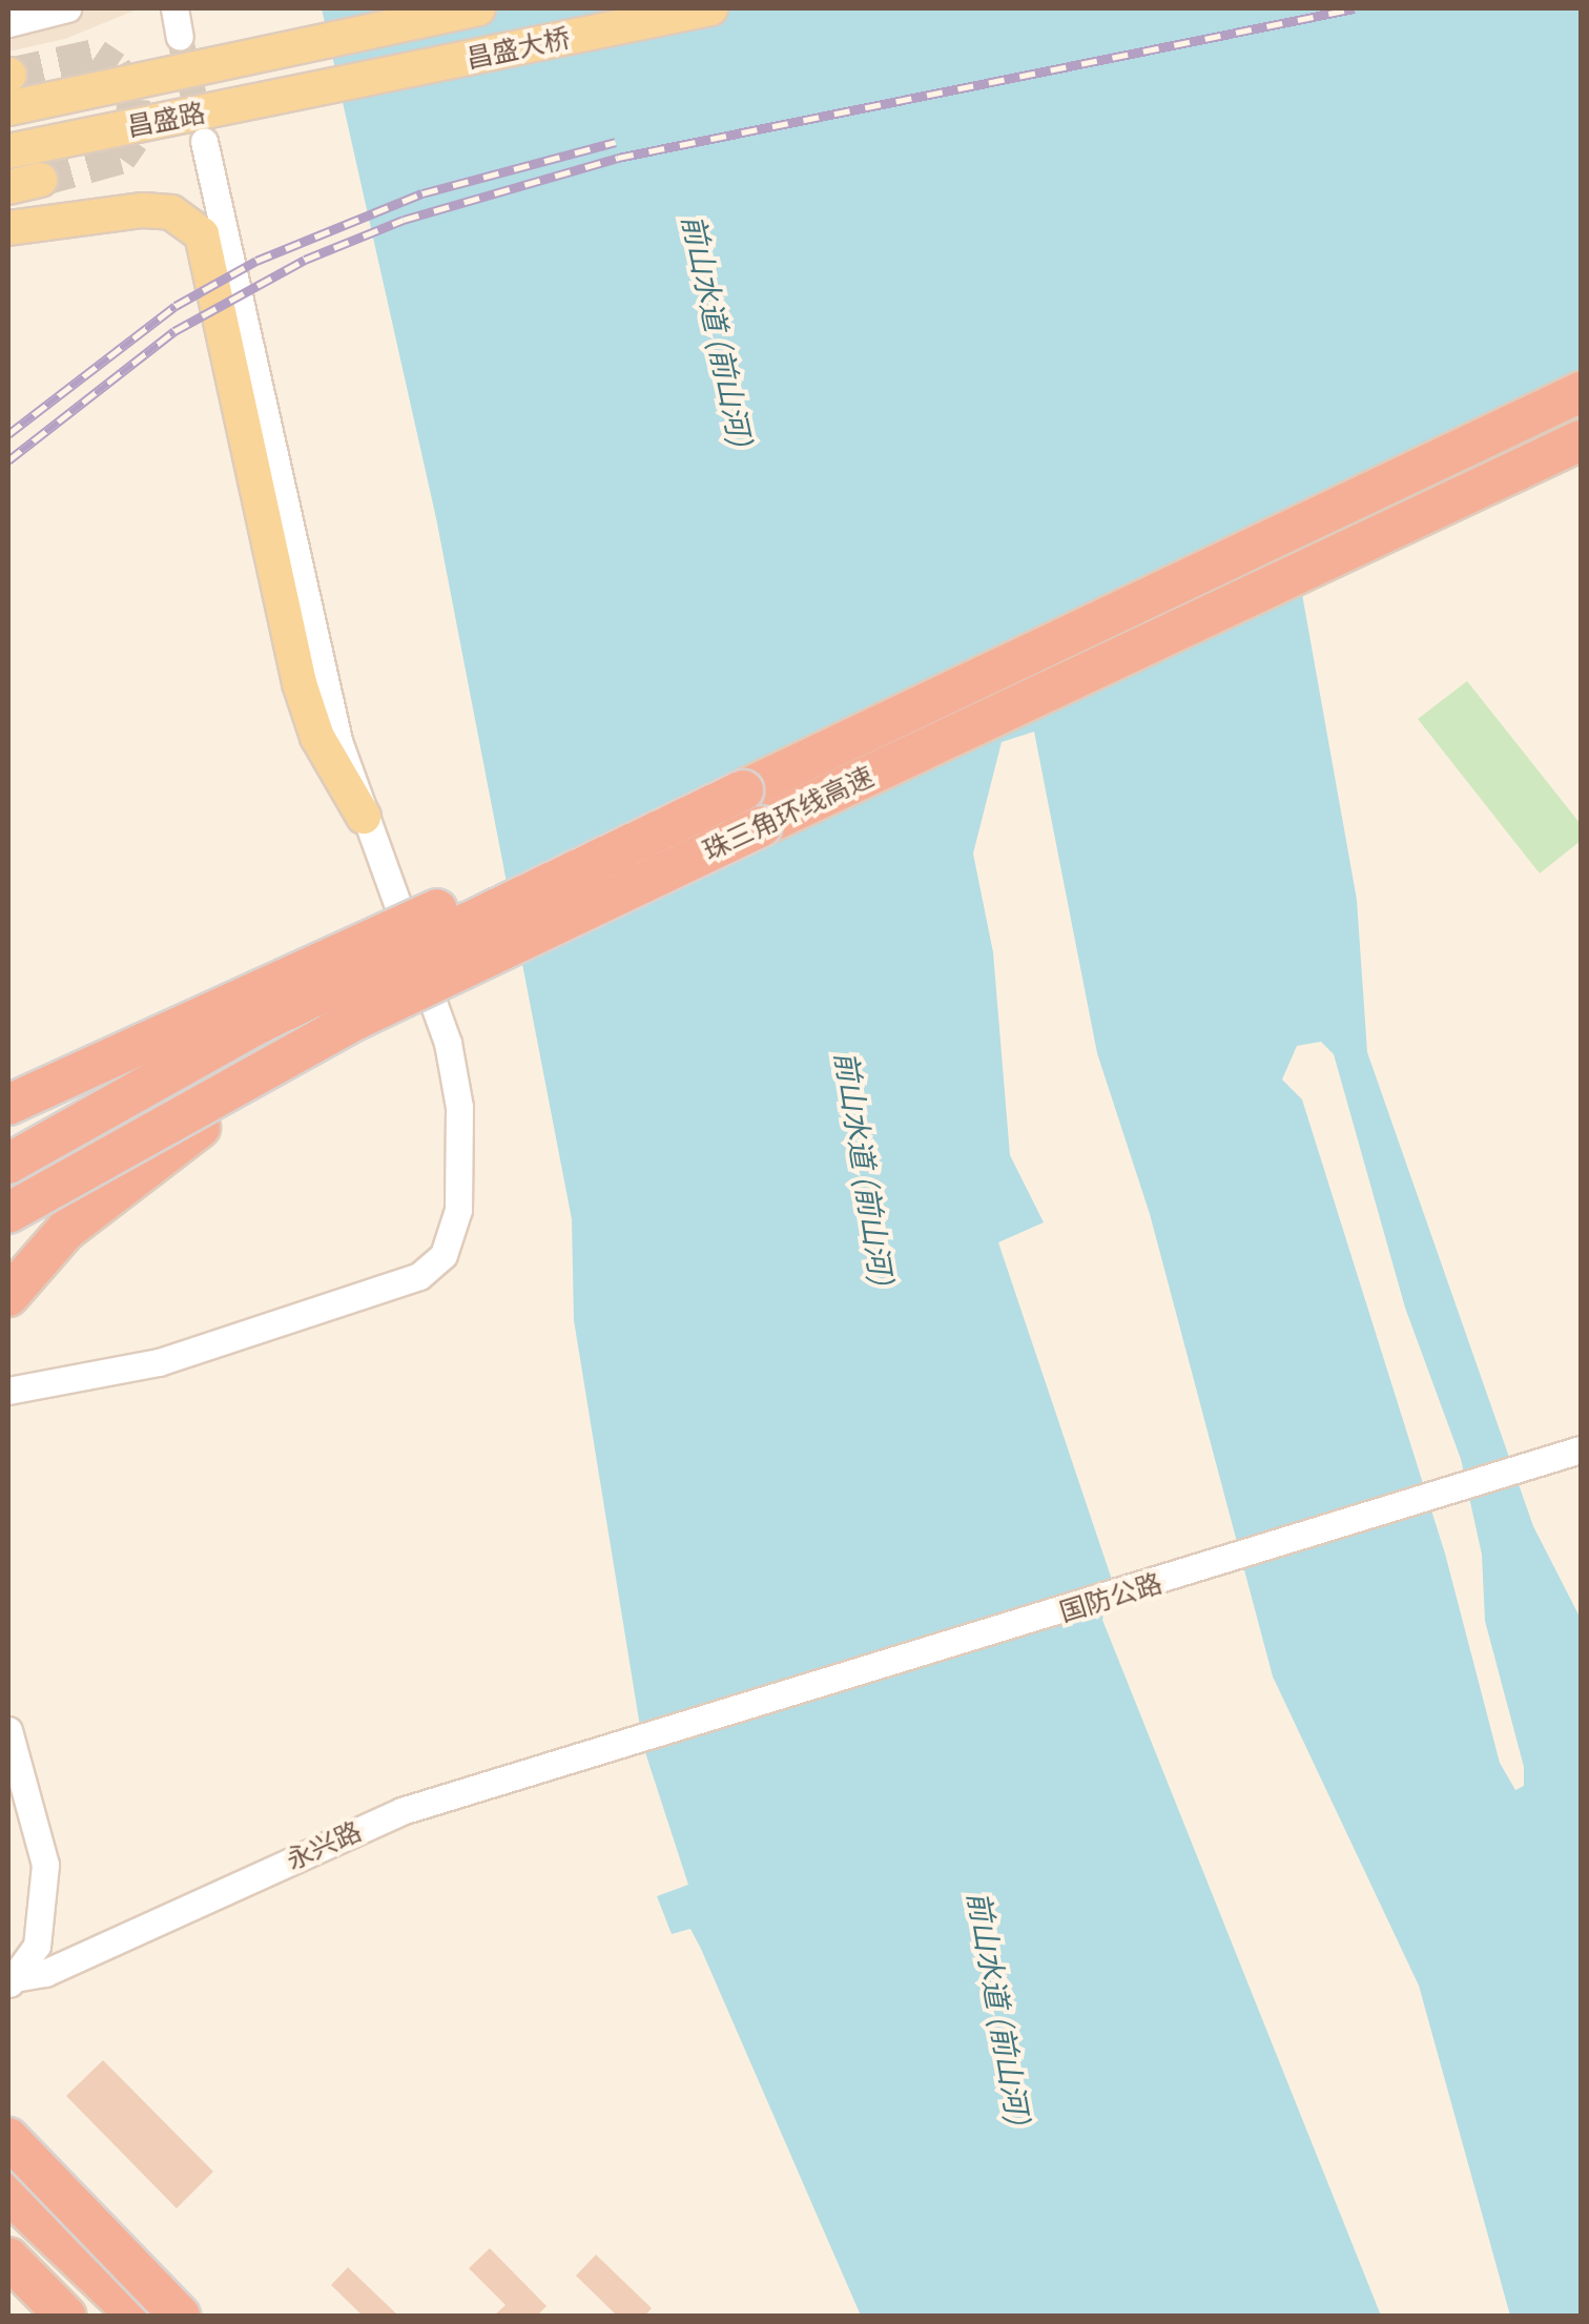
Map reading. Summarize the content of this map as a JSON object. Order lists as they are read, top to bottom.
{
  "streets": {
    "highway": ["珠三角环线高速"],
    "main road": ["昌盛大桥", "昌盛路"],
    "street": ["国防公路", "永兴路"]
  },
  "crossings": [
    ["昌盛大桥", "昌盛路"],
    ["国防公路", "永兴路"]
  ],
  "water": ["前山水道 (前山河)"]
}
